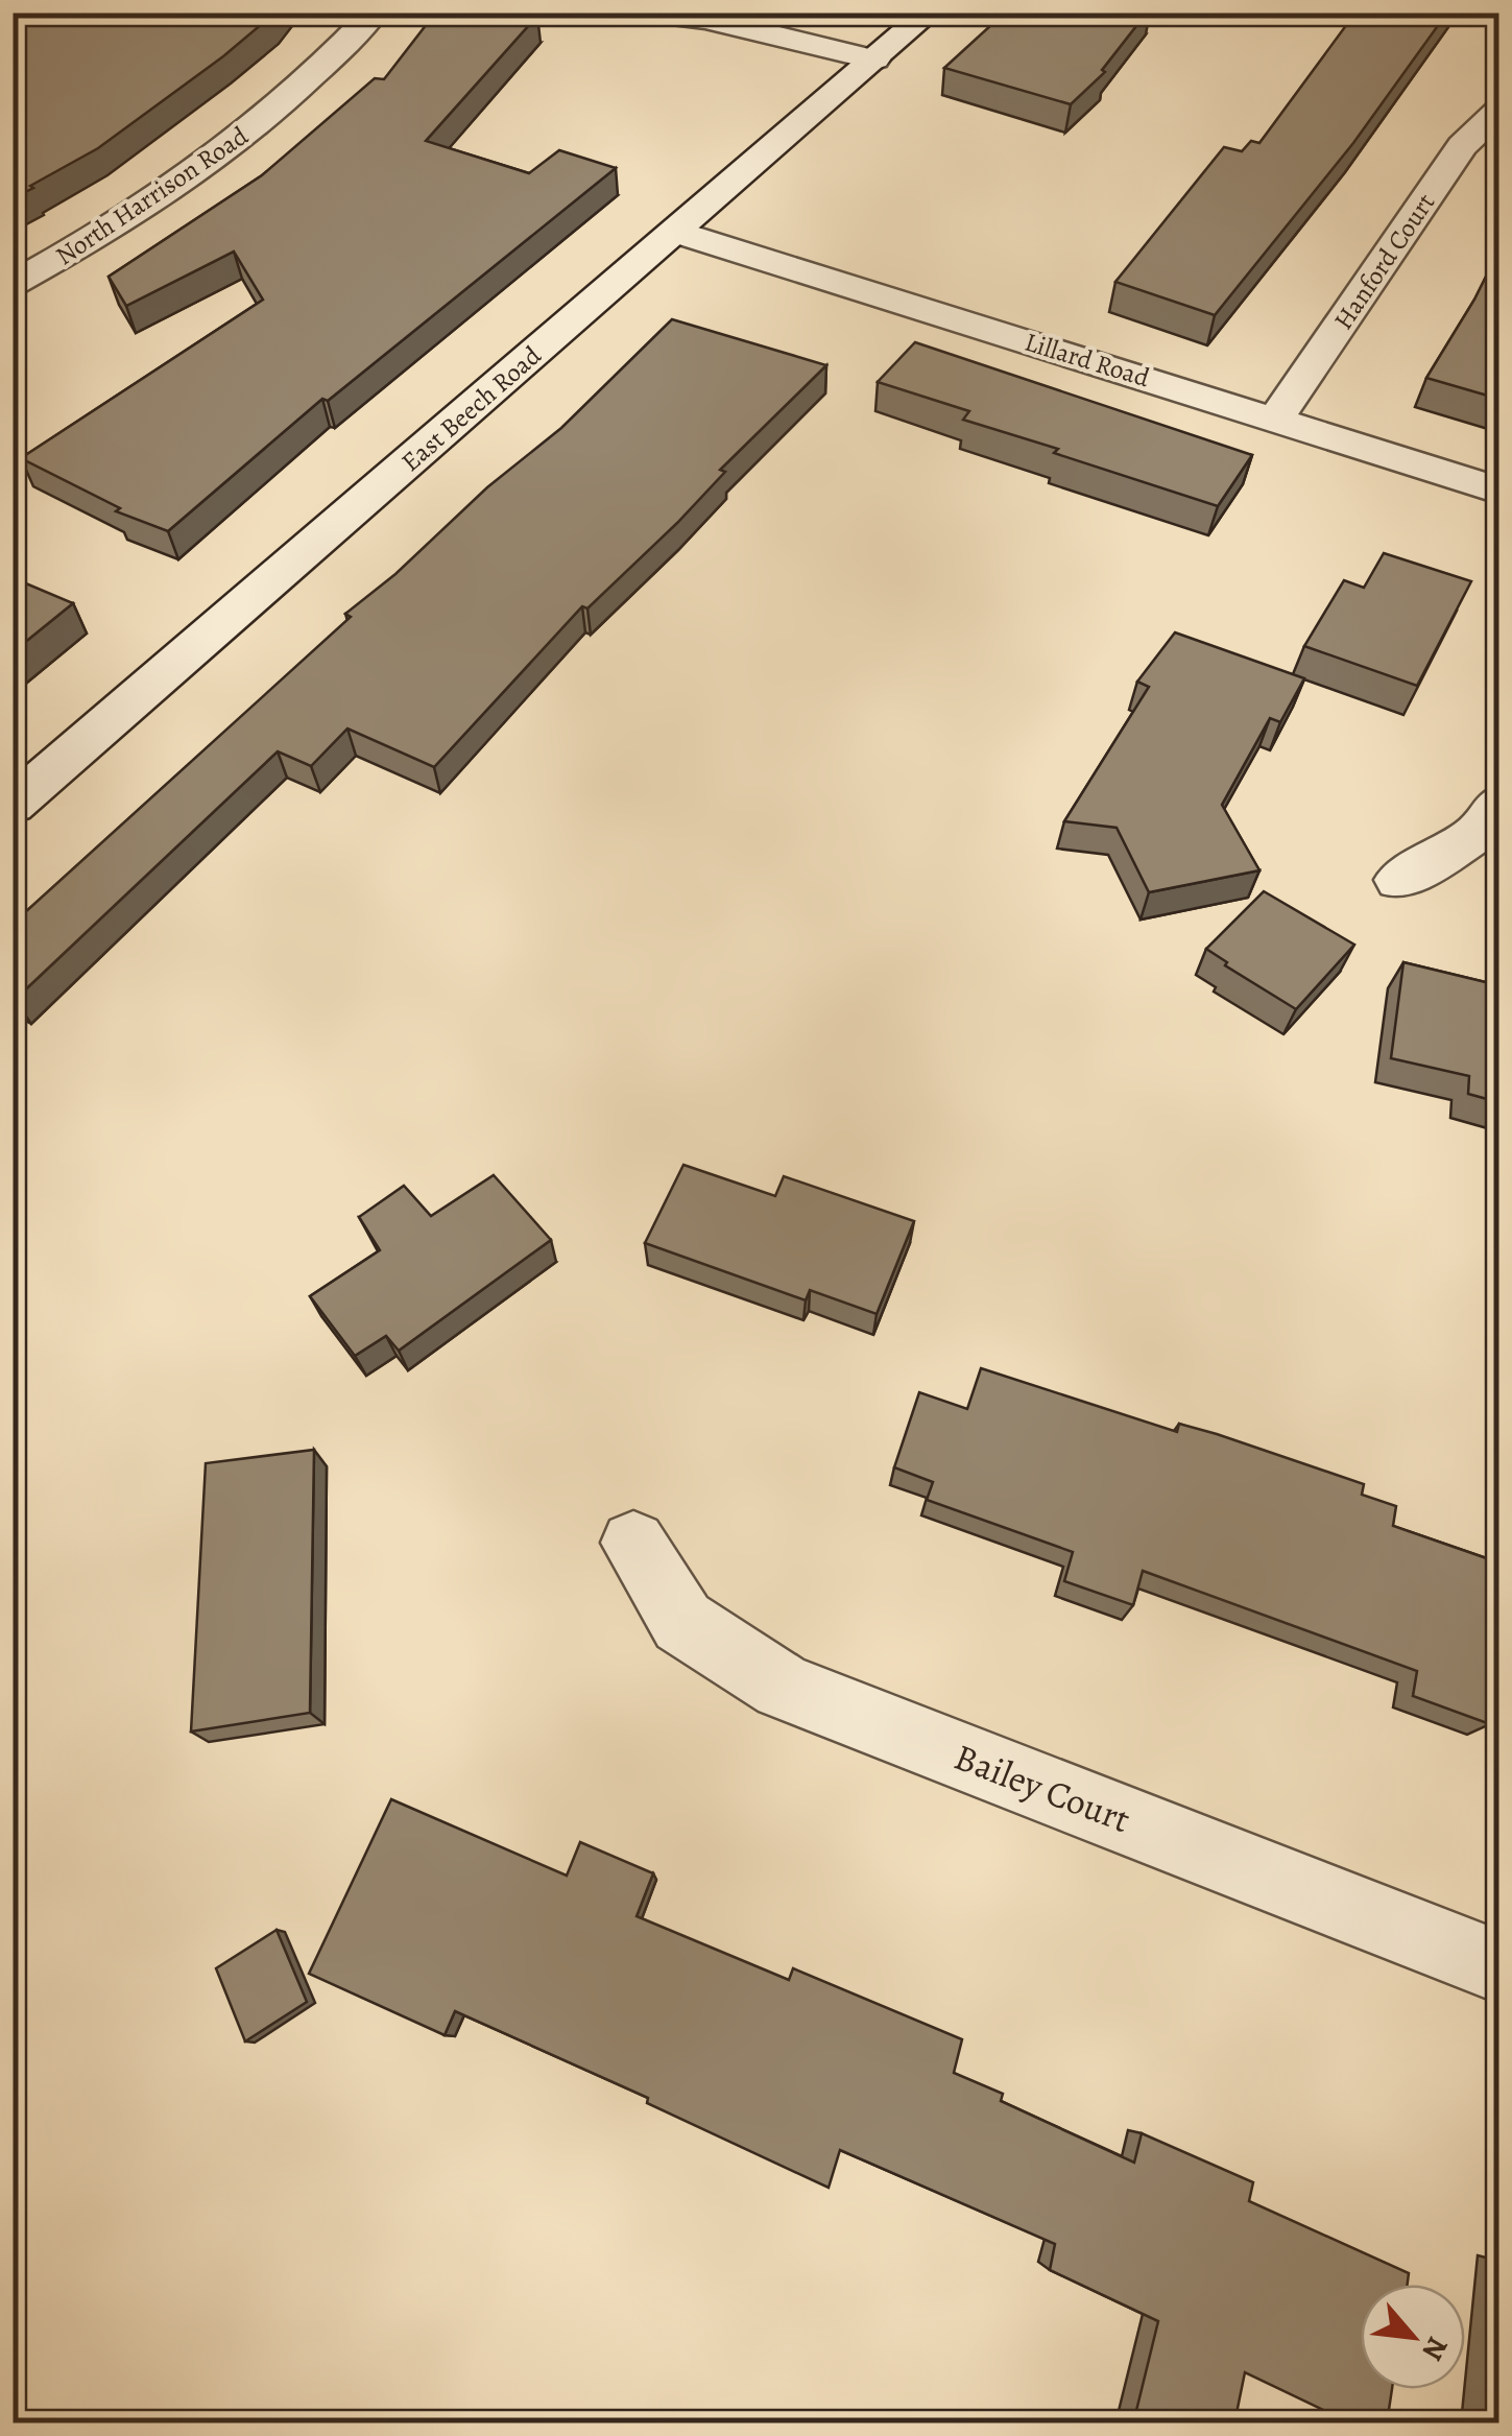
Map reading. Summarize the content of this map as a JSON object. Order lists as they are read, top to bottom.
{
  "streets": {
    "street": [
      "North Harrison Road",
      "Hanford Court",
      "Lillard Road",
      "East Beech Road",
      "Bailey Court"
    ]
  },
  "crossings": [
    ["Hanford Court", "Lillard Road"],
    ["Lillard Road", "East Beech Road"]
  ],
  "north": "bottom right"
}
